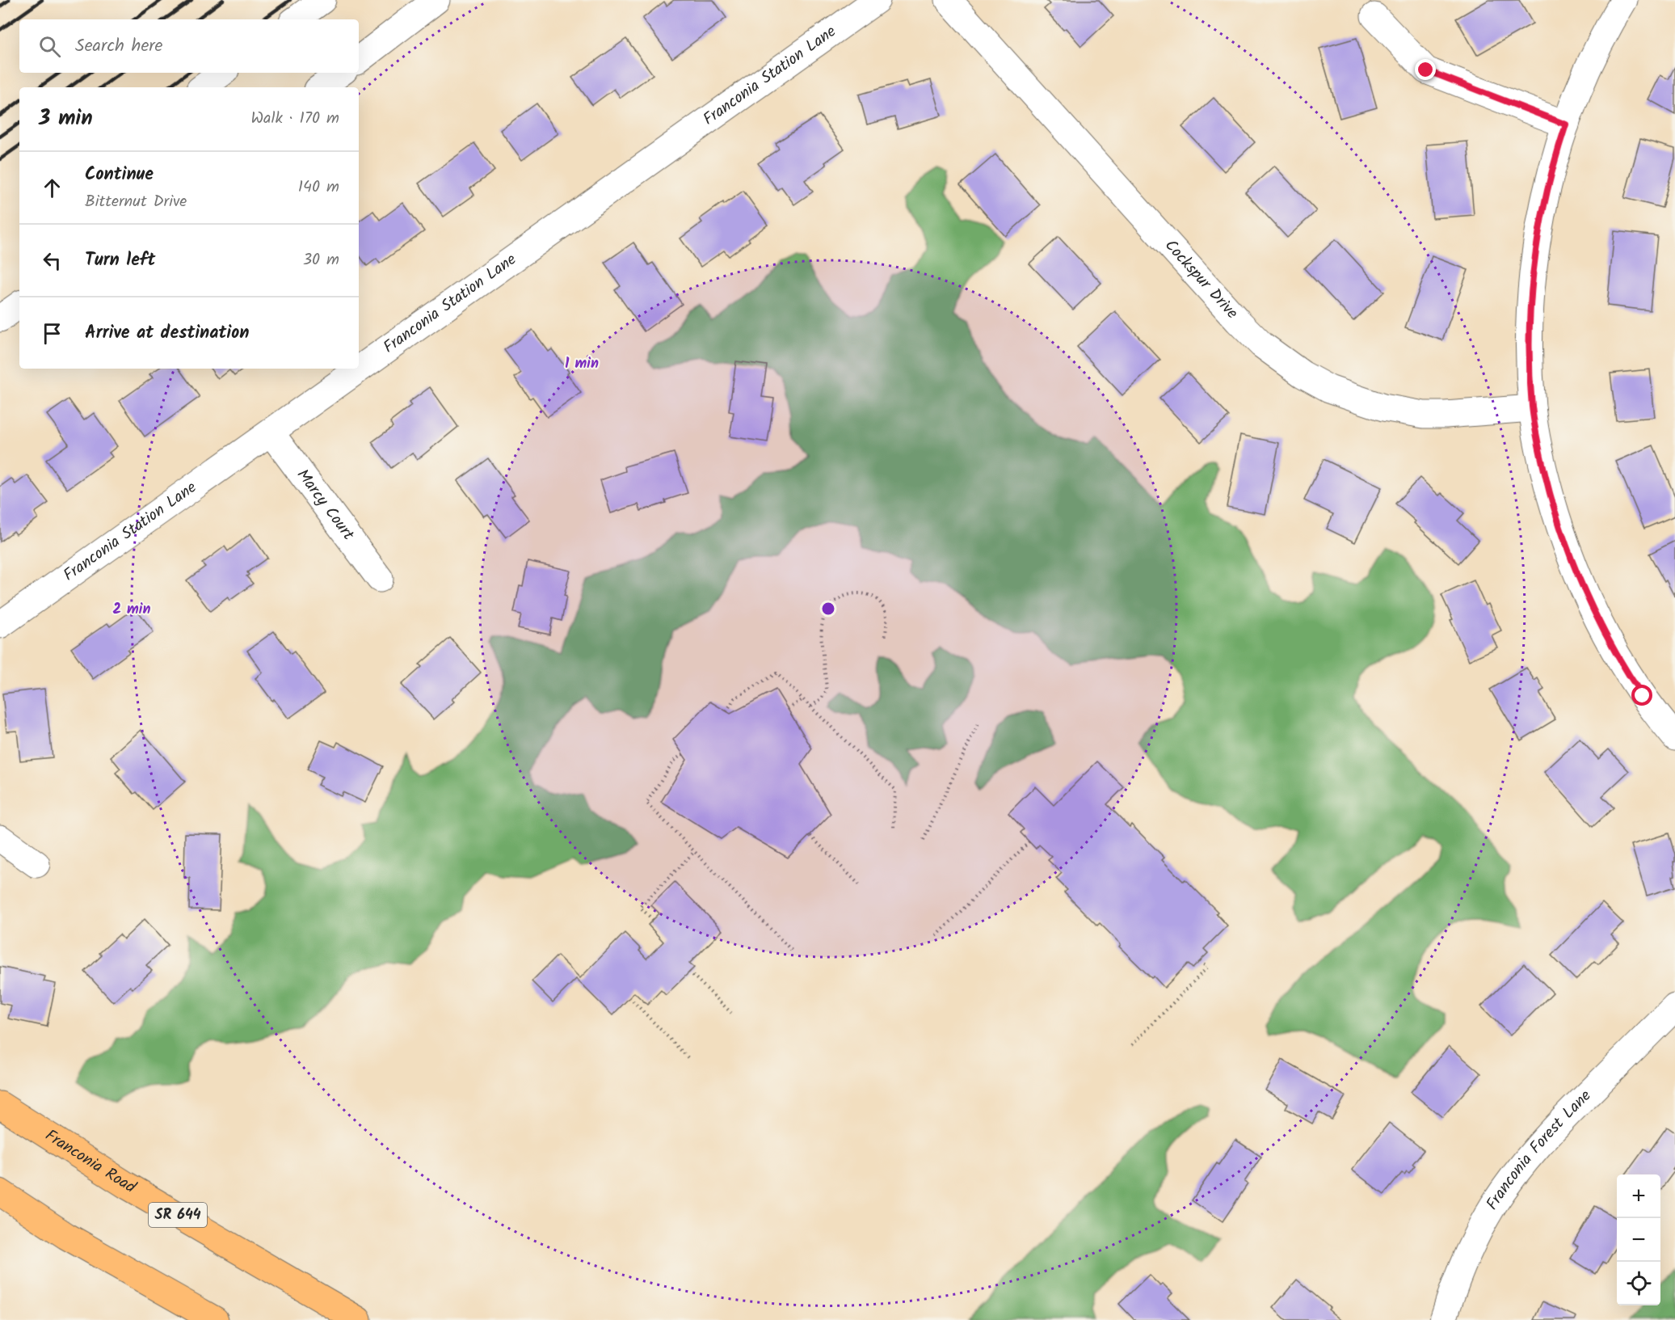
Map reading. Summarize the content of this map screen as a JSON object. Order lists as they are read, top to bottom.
{
  "streets": {
    "main road": ["Franconia Road", "SR 644"],
    "street": [
      "Franconia Station Lane",
      "Cockspur Drive",
      "Marcy Court",
      "Franconia Forest Lane"
    ]
  },
  "crossings": [
    ["Franconia Station Lane", "Marcy Court"]
  ],
  "page": {
    "search": "Search here",
    "heading": ["3 min", "Walk · 170 m"],
    "list": [
      ["Continue", "Bitternut Drive", "140 m"],
      ["Turn left", "30 m"],
      "Arrive at destination"
    ],
    "map_buttons": ["+", "−"]
  },
  "rings": ["1 min", "2 min"]
}
